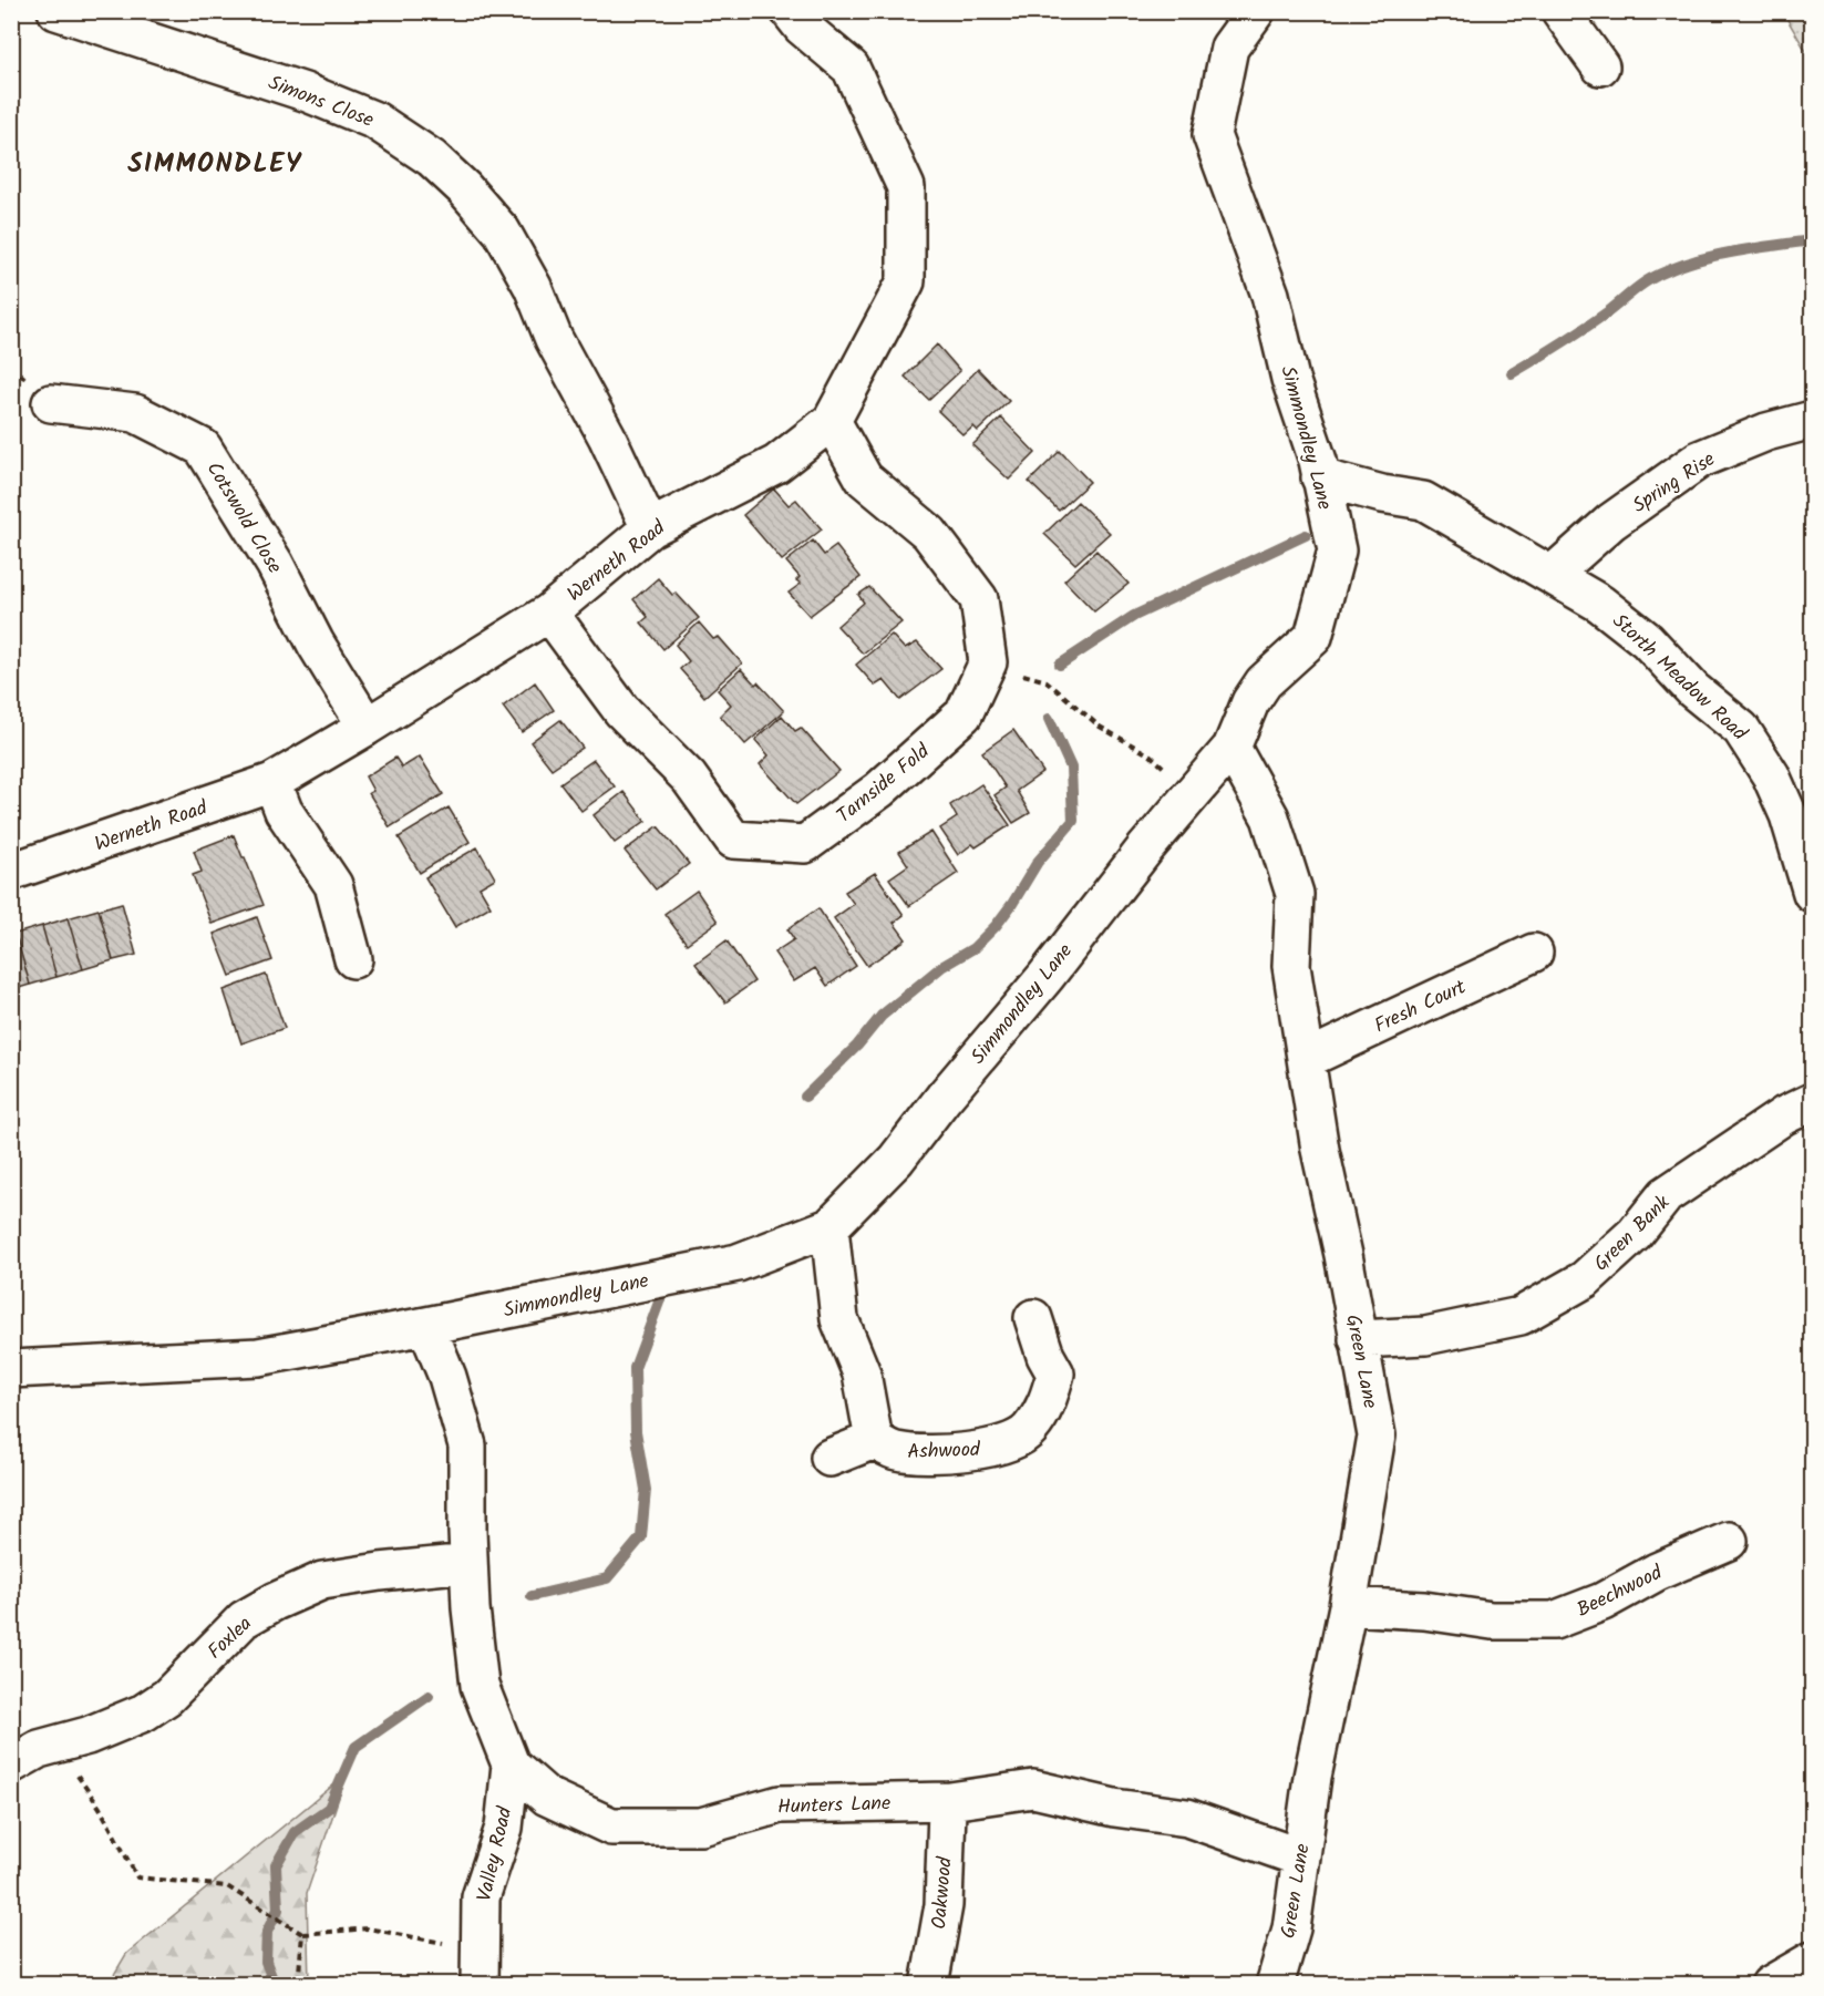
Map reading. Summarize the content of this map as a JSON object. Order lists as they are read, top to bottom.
{
  "streets": {
    "street": [
      "Simons Close",
      "Simmondley Lane",
      "Spring Rise",
      "Cotswold Close",
      "Werneth Road",
      "Storth Meadow Road",
      "Tarnside Fold",
      "Fresh Court",
      "Green Bank",
      "Green Lane",
      "Ashwood",
      "Beechwood",
      "Foxlea",
      "Hunters Lane",
      "Valley Road",
      "Oakwood"
    ]
  },
  "crossings": [
    ["Simons Close", "Werneth Road"],
    ["Simmondley Lane", "Storth Meadow Road"],
    ["Simmondley Lane", "Green Lane"],
    ["Simmondley Lane", "Hunters Lane"],
    ["Spring Rise", "Storth Meadow Road"],
    ["Cotswold Close", "Werneth Road"],
    ["Werneth Road", "Tarnside Fold"],
    ["Fresh Court", "Green Lane"],
    ["Green Bank", "Green Lane"],
    ["Green Lane", "Beechwood"],
    ["Green Lane", "Hunters Lane"],
    ["Foxlea", "Hunters Lane"],
    ["Hunters Lane", "Valley Road"],
    ["Hunters Lane", "Oakwood"]
  ],
  "districts": ["SIMMONDLEY"]
}
